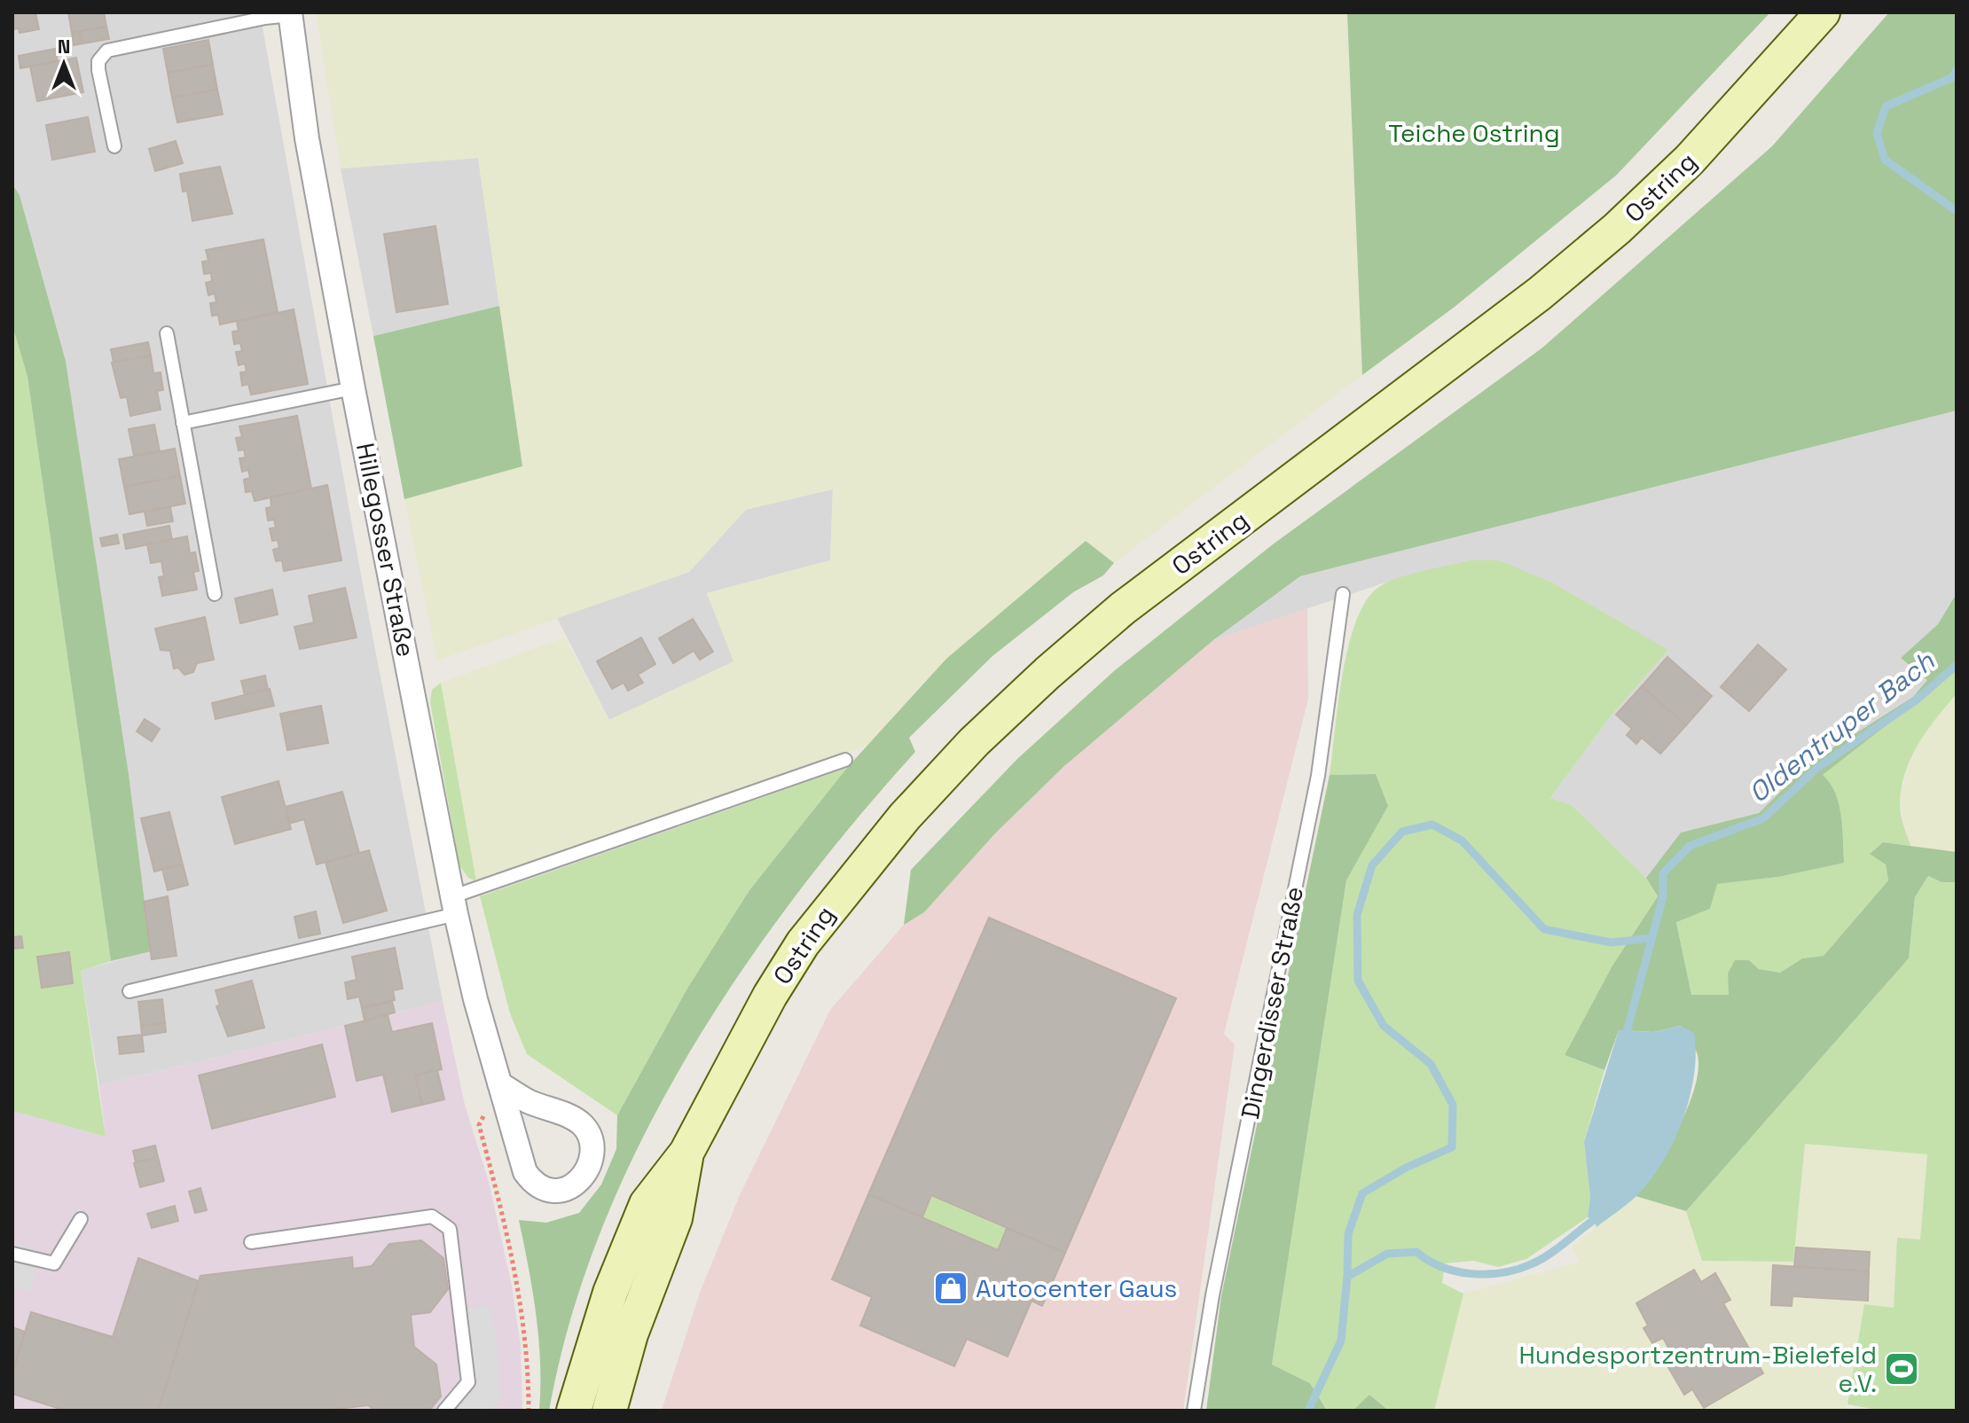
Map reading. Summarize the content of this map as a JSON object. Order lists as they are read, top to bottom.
{
  "streets": {
    "main road": ["Ostring"],
    "street": ["Hillegosser Straße"],
    "lane": ["Dingerdisser Straße"]
  },
  "water": ["Oldentruper Bach"],
  "parks": ["Teiche Ostring"],
  "places": {
    "shop": ["Autocenter Gaus"],
    "sports": ["Hundesportzentrum-Bielefeld e.V."]
  },
  "north": "top"
}
